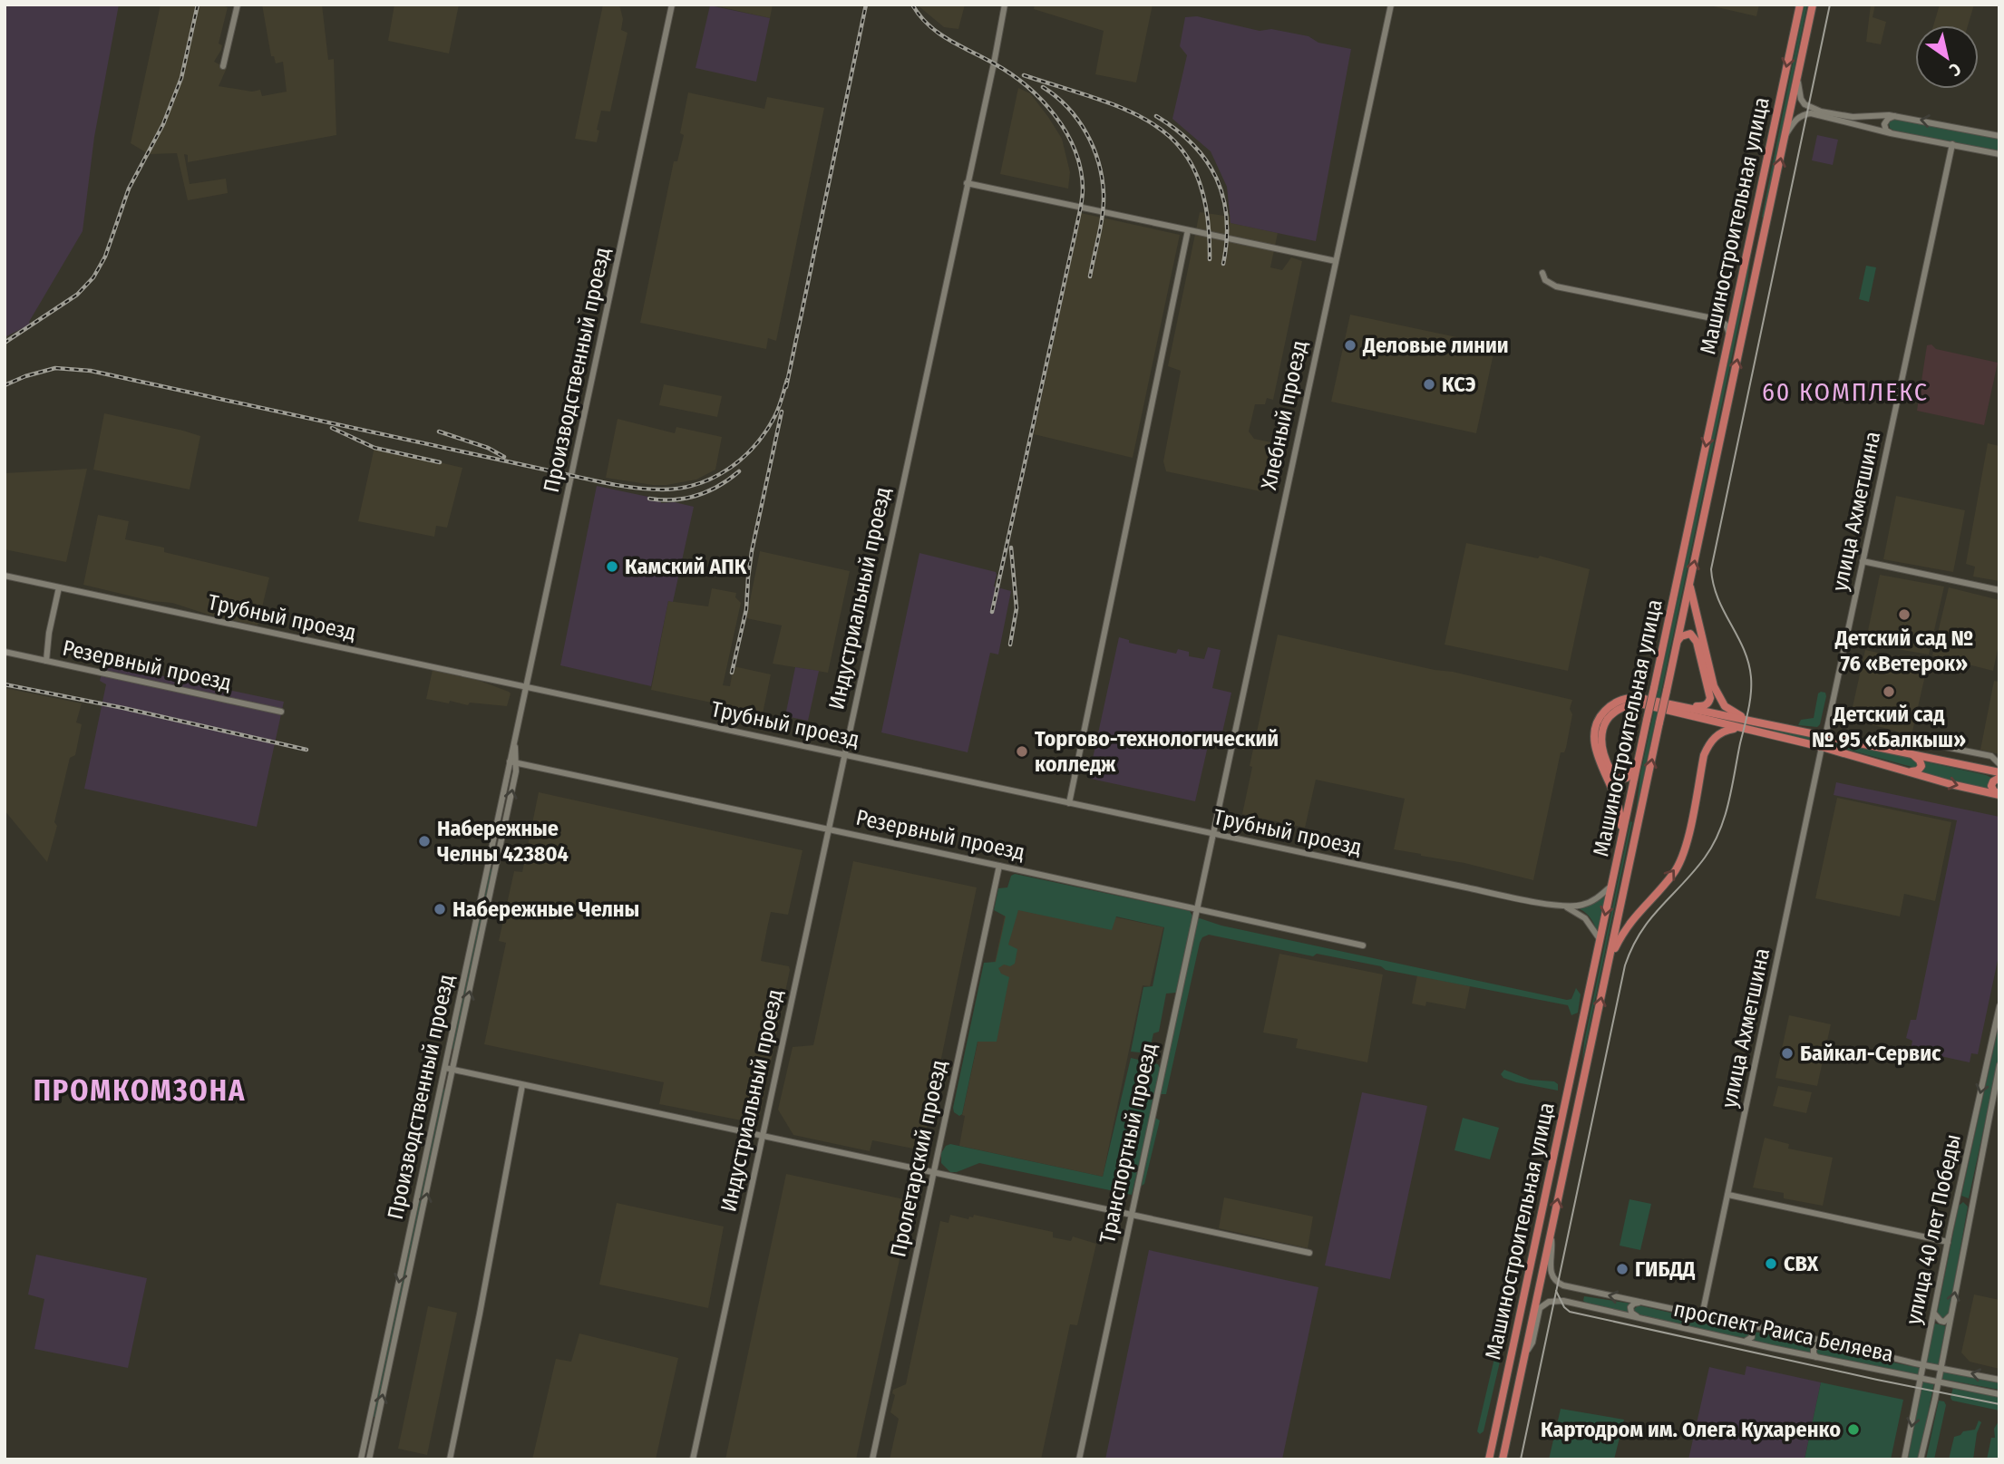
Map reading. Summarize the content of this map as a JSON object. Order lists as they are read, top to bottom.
{
  "streets": {
    "main road": ["Машиностроительная улица"],
    "street": [
      "Производственный проезд",
      "Хлебный проезд",
      "улица Ахметшина",
      "Индустриальный проезд",
      "Трубный проезд",
      "Резервный проезд",
      "Транспортный проезд",
      "Пролетарский проезд",
      "улица 40 лет Победы",
      "проспект Раиса Беляева"
    ]
  },
  "crossings": [
    ["Машиностроительная улица", "проспект Раиса Беляева"],
    ["Производственный проезд", "Трубный проезд"],
    ["Производственный проезд", "Резервный проезд"],
    ["Хлебный проезд", "Трубный проезд"],
    ["Хлебный проезд", "Транспортный проезд"],
    ["улица Ахметшина", "проспект Раиса Беляева"],
    ["Индустриальный проезд", "Трубный проезд"],
    ["Индустриальный проезд", "Резервный проезд"],
    ["Трубный проезд", "Транспортный проезд"],
    ["Резервный проезд", "Транспортный проезд"],
    ["Резервный проезд", "Пролетарский проезд"],
    ["улица 40 лет Победы", "проспект Раиса Беляева"]
  ],
  "districts": ["60 КОМПЛЕКС", "ПРОМКОМЗОНА"],
  "places": [
    "Деловые линии",
    "КСЭ",
    "Камский АПК",
    "Детский сад № 76 «Ветерок»",
    "Детский сад № 95 «Балкыш»",
    "Торгово-технологический колледж",
    "Набережные Челны 423804",
    "Набережные Челны",
    "Байкал-Сервис",
    "СВХ",
    "ГИБДД",
    "Картодром им. Олега Кухаренко"
  ],
  "north": "bottom right"
}
